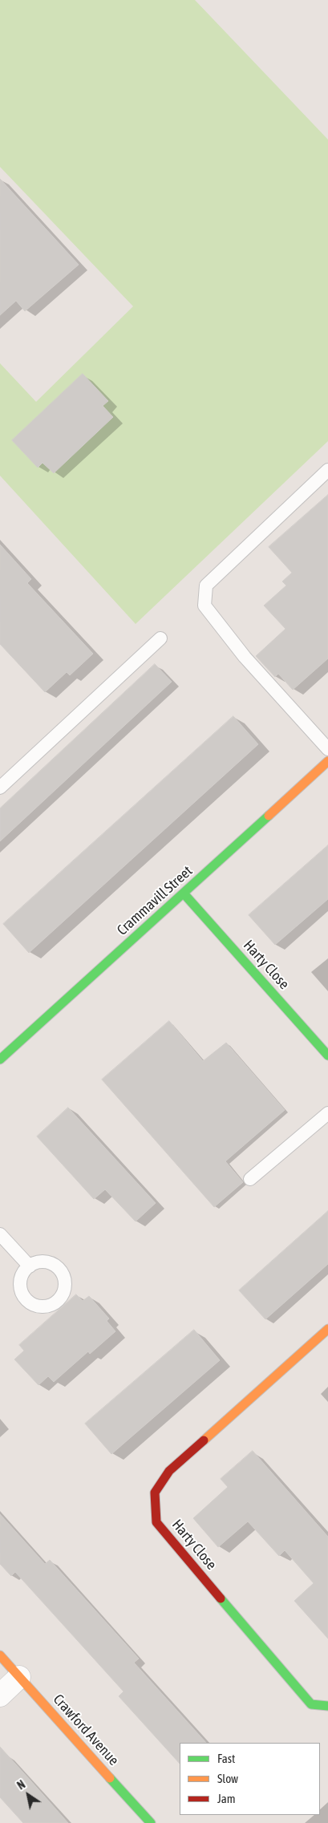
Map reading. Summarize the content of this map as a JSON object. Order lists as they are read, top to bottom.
{
  "streets": {
    "street": ["Crammavill Street", "Harty Close", "Crawford Avenue"]
  },
  "crossings": [
    ["Crammavill Street", "Harty Close"]
  ],
  "legend": ["Fast", "Slow", "Jam"],
  "north": "top left"
}
